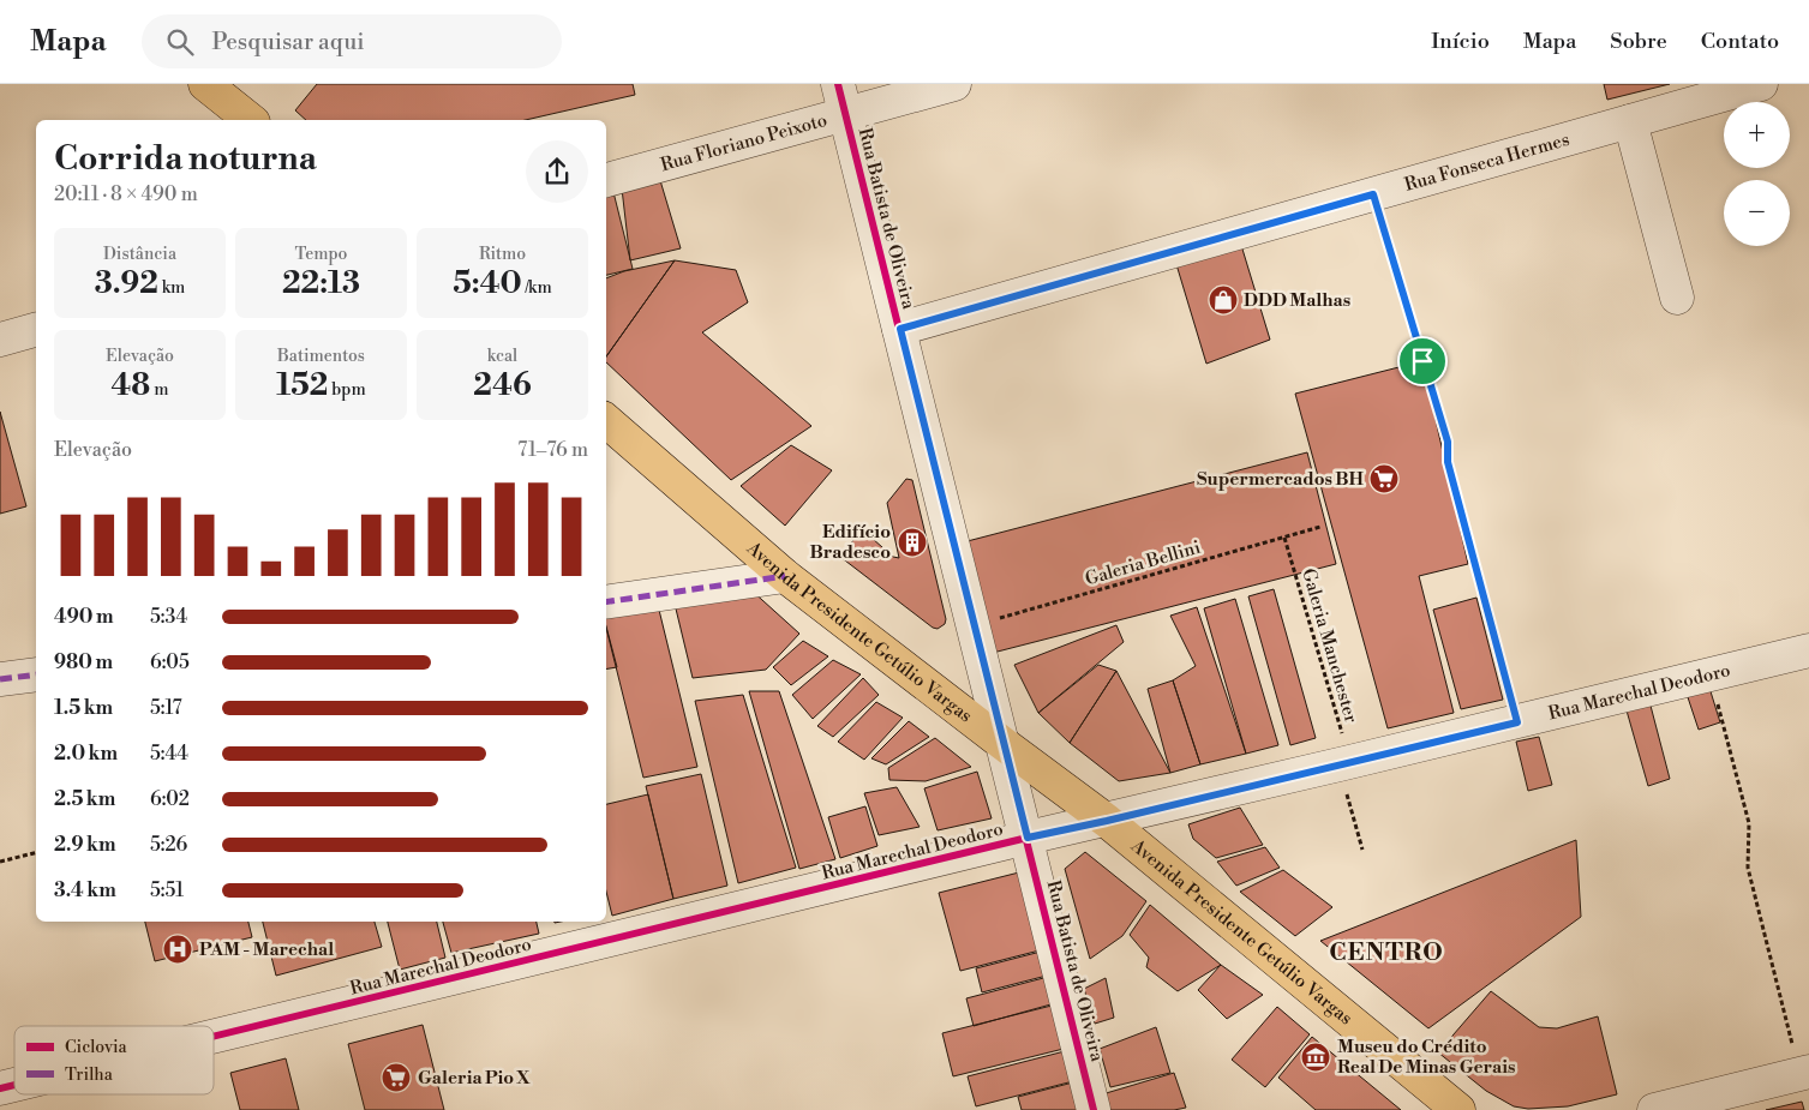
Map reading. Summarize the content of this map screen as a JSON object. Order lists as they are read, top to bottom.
{
  "streets": {
    "main road": ["Avenida Presidente Getúlio Vargas"],
    "street": [
      "Rua Floriano Peixoto",
      "Rua Fonseca Hermes",
      "Rua Batista de Oliveira",
      "Rua Marechal Deodoro"
    ],
    "path": ["Galeria Bellini", "Galeria Manchester"]
  },
  "crossings": [
    ["Rua Floriano Peixoto", "Rua Batista de Oliveira"],
    ["Rua Fonseca Hermes", "Rua Batista de Oliveira"],
    ["Rua Batista de Oliveira", "Galeria Bellini"],
    ["Rua Batista de Oliveira", "Avenida Presidente Getúlio Vargas"],
    ["Rua Batista de Oliveira", "Rua Marechal Deodoro"],
    ["Galeria Bellini", "Galeria Manchester"],
    ["Avenida Presidente Getúlio Vargas", "Rua Marechal Deodoro"],
    ["Galeria Manchester", "Rua Marechal Deodoro"]
  ],
  "districts": ["CENTRO"],
  "places": {
    "shop": ["DDD Malhas"],
    "supermarket": ["Supermercados BH", "Galeria Pio X"],
    "building": ["Edifício Bradesco"],
    "hospital": ["PAM - Marechal"],
    "museum": ["Museu do Crédito Real De Minas Gerais"]
  },
  "legend": ["Ciclovia", "Trilha"],
  "page": {
    "header": "Mapa",
    "search": "Pesquisar aqui",
    "nav": [
      "Início",
      "Mapa",
      "Sobre",
      "Contato"
    ],
    "map_buttons": ["+", "−"],
    "heading": ["Corrida noturna", "20:11 · 8 × 490 m"],
    "stats": [
      ["Distância", "3.92 km"],
      ["Tempo", "22:13"],
      ["Ritmo", "5:40 /km"],
      ["Elevação", "48 m"],
      ["Batimentos", "152 bpm"],
      ["kcal", "246"]
    ],
    "chart": ["Elevação", "71–76 m"],
    "list": [
      {
        "name": "490 m",
        "note": "5:34"
      },
      {
        "name": "980 m",
        "note": "6:05"
      },
      {
        "name": "1.5 km",
        "note": "5:17"
      },
      {
        "name": "2.0 km",
        "note": "5:44"
      },
      {
        "name": "2.5 km",
        "note": "6:02"
      },
      {
        "name": "2.9 km",
        "note": "5:26"
      },
      {
        "name": "3.4 km",
        "note": "5:51"
      }
    ]
  }
}
